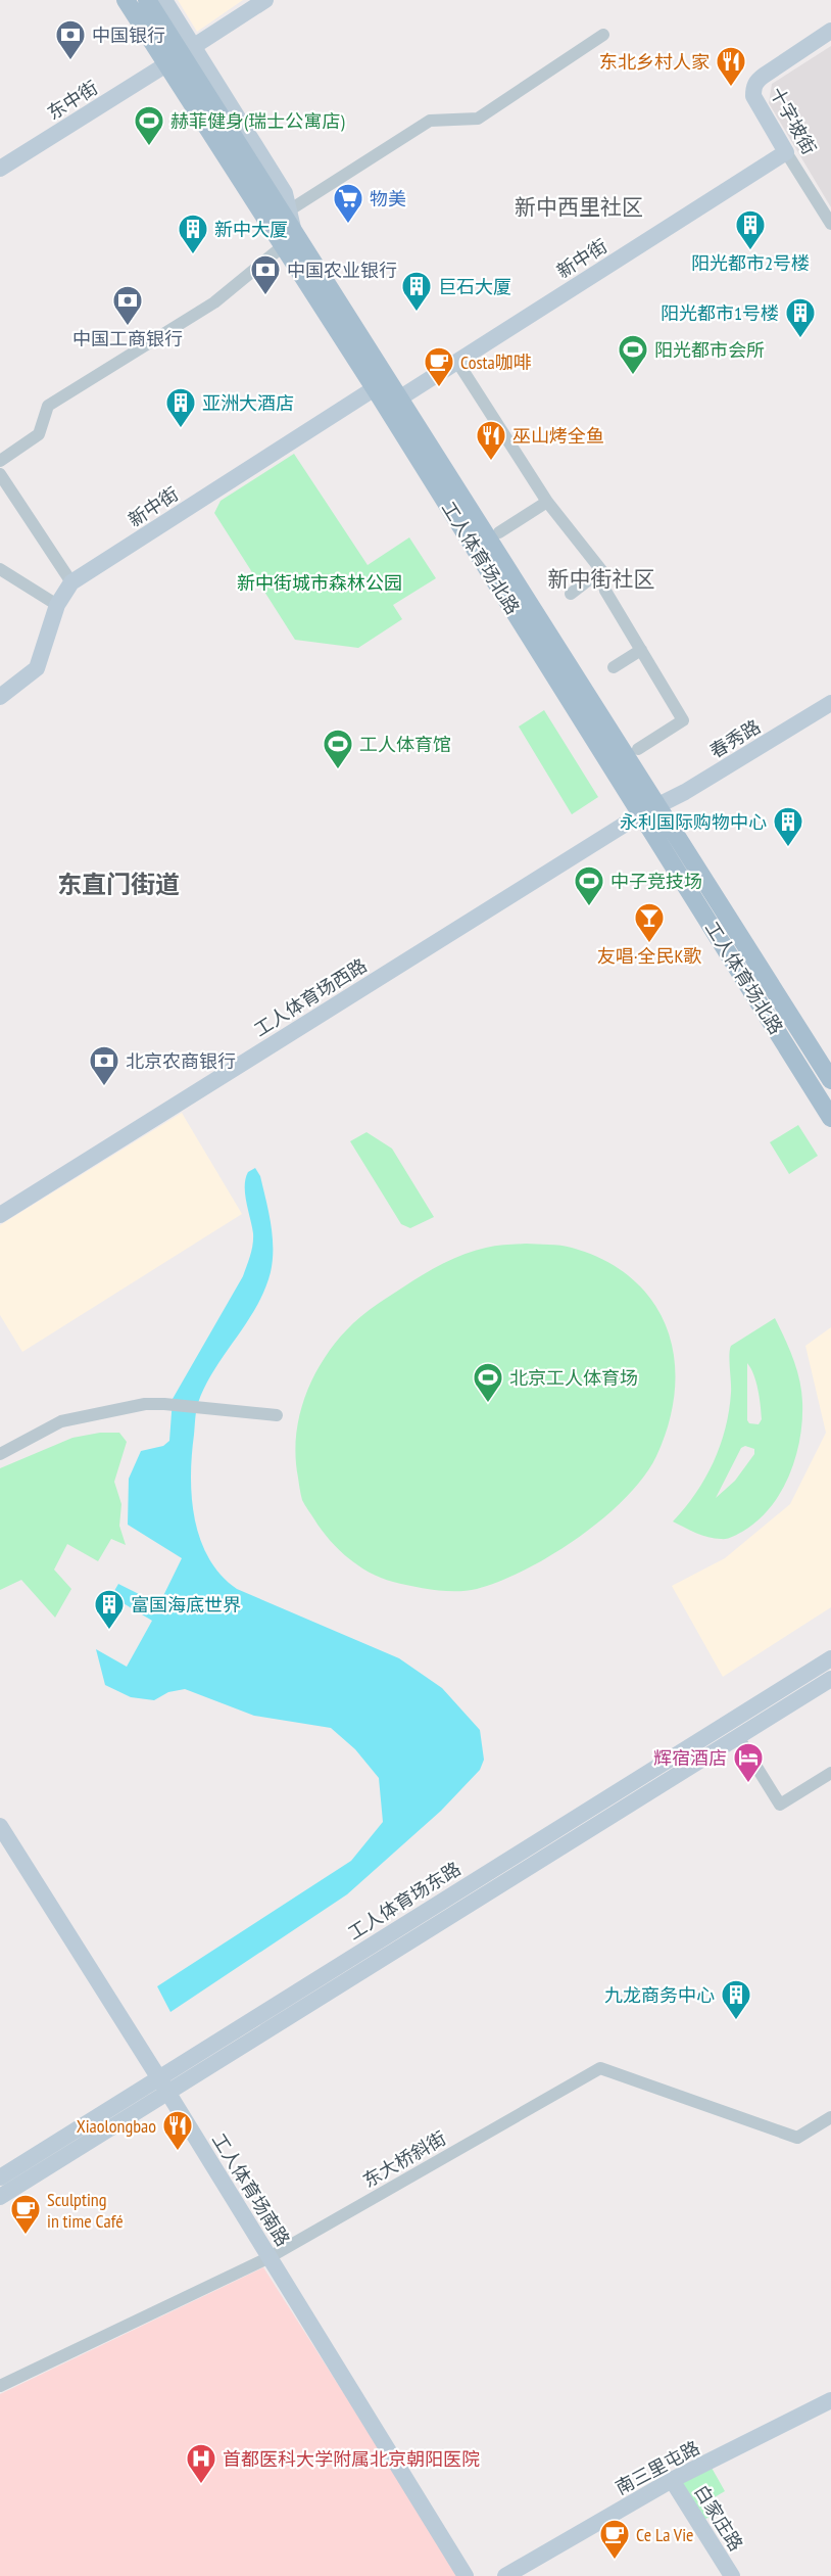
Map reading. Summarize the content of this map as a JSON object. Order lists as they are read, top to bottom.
{
  "streets": {
    "main road": ["工人体育场北路"],
    "street": [
      "东中街",
      "十字坡街",
      "新中街",
      "春秀路",
      "工人体育场西路",
      "工人体育场东路",
      "东大桥斜街",
      "工人体育场南路",
      "南三里屯路",
      "白家庄路"
    ]
  },
  "crossings": [
    ["东中街", "工人体育场北路"],
    ["十字坡街", "新中街"],
    ["新中街", "工人体育场北路"],
    ["工人体育场北路", "春秀路"],
    ["工人体育场北路", "工人体育场西路"],
    ["春秀路", "工人体育场西路"],
    ["工人体育场东路", "工人体育场南路"],
    ["东大桥斜街", "工人体育场南路"],
    ["南三里屯路", "白家庄路"]
  ],
  "districts": ["新中西里社区", "新中街社区", "东直门街道"],
  "parks": ["新中街城市森林公园"],
  "places": {
    "bank": [
      "中国银行",
      "中国农业银行",
      "中国工商银行",
      "北京农商银行"
    ],
    "restaurant": ["东北乡村人家", "巫山烤全鱼", "Xiaolongbao"],
    "sports": [
      "赫菲健身(瑞士公寓店)",
      "阳光都市会所",
      "工人体育馆",
      "中子竞技场",
      "北京工人体育场"
    ],
    "supermarket": ["物美"],
    "building": [
      "阳光都市2号楼",
      "新中大厦",
      "巨石大厦",
      "阳光都市1号楼",
      "亚洲大酒店",
      "永利国际购物中心",
      "富国海底世界",
      "九龙商务中心"
    ],
    "cafe": ["Costa咖啡", "Sculpting in time Café", "Ce La Vie"],
    "bar": ["友唱·全民K歌"],
    "hotel": ["辉宿酒店"],
    "hospital": ["首都医科大学附属北京朝阳医院"]
  }
}
